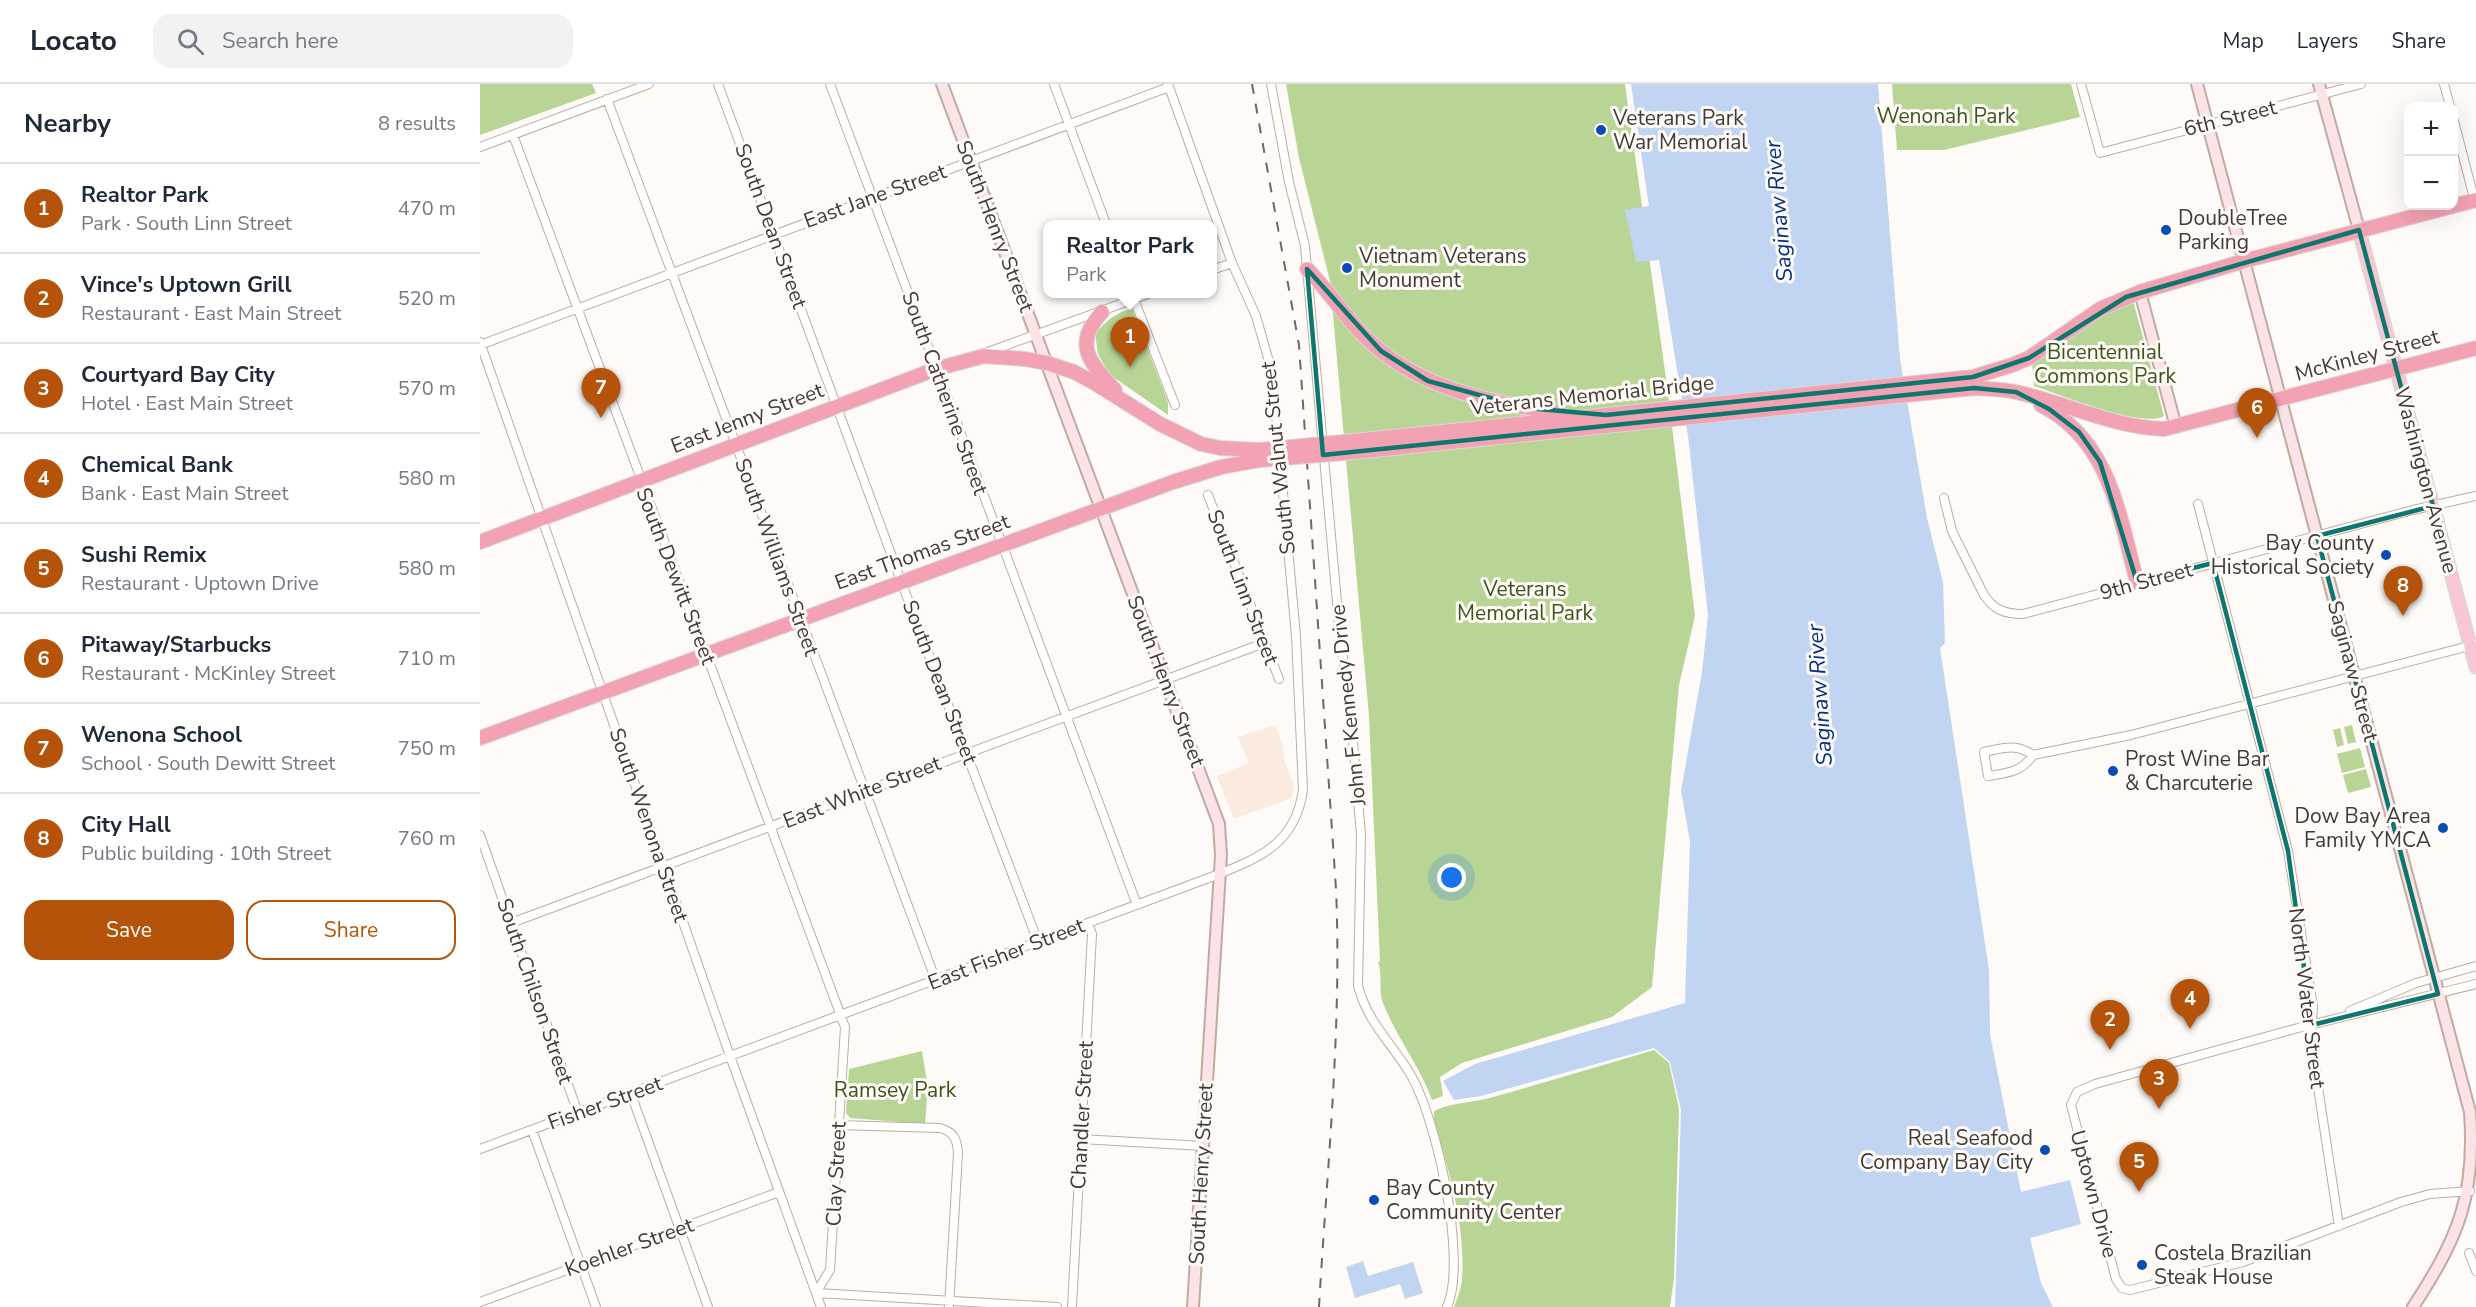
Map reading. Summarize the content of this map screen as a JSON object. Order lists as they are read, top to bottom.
{
  "streets": {
    "highway": [
      "McKinley Street",
      "Veterans Memorial Bridge",
      "East Jenny Street",
      "East Thomas Street"
    ],
    "main road": ["Washington Avenue"],
    "street": [
      "6th Street",
      "East Jane Street",
      "South Dean Street",
      "South Henry Street",
      "South Catherine Street",
      "South Walnut Street",
      "South Williams Street",
      "South Dewitt Street",
      "9th Street",
      "South Linn Street",
      "Saginaw Street",
      "John F Kennedy Drive",
      "East White Street",
      "South Wenona Street",
      "East Fisher Street",
      "South Chilson Street",
      "North Water Street",
      "Fisher Street",
      "Chandler Street",
      "Clay Street",
      "Uptown Drive",
      "Koehler Street"
    ]
  },
  "crossings": [
    ["6th Street", "Washington Avenue"],
    ["6th Street", "Saginaw Street"],
    ["East Jane Street", "South Dean Street"],
    ["East Jane Street", "South Henry Street"],
    ["East Jane Street", "South Catherine Street"],
    ["East Jane Street", "South Walnut Street"],
    ["East Jane Street", "South Williams Street"],
    ["East Jane Street", "South Dewitt Street"],
    ["East Jane Street", "South Wenona Street"],
    ["South Dean Street", "East Jenny Street"],
    ["South Dean Street", "East Thomas Street"],
    ["South Dean Street", "East White Street"],
    ["South Dean Street", "East Fisher Street"],
    ["South Henry Street", "Veterans Memorial Bridge"],
    ["South Henry Street", "East Jenny Street"],
    ["South Henry Street", "East Thomas Street"],
    ["South Henry Street", "East White Street"],
    ["South Henry Street", "East Fisher Street"],
    ["McKinley Street", "Veterans Memorial Bridge"],
    ["McKinley Street", "Washington Avenue"],
    ["McKinley Street", "Saginaw Street"],
    ["South Catherine Street", "East Jenny Street"],
    ["South Catherine Street", "East Thomas Street"],
    ["South Catherine Street", "East White Street"],
    ["South Catherine Street", "East Fisher Street"],
    ["Veterans Memorial Bridge", "East Jenny Street"],
    ["Veterans Memorial Bridge", "Washington Avenue"],
    ["Veterans Memorial Bridge", "East Thomas Street"],
    ["Veterans Memorial Bridge", "Saginaw Street"],
    ["East Jenny Street", "South Williams Street"],
    ["East Jenny Street", "South Dewitt Street"],
    ["East Jenny Street", "South Wenona Street"],
    ["South Walnut Street", "East Fisher Street"],
    ["Washington Avenue", "9th Street"],
    ["East Thomas Street", "South Williams Street"],
    ["East Thomas Street", "South Dewitt Street"],
    ["East Thomas Street", "South Wenona Street"],
    ["South Williams Street", "East White Street"],
    ["South Williams Street", "East Fisher Street"],
    ["South Dewitt Street", "East White Street"],
    ["South Dewitt Street", "East Fisher Street"],
    ["South Dewitt Street", "Clay Street"],
    ["9th Street", "Saginaw Street"],
    ["9th Street", "North Water Street"],
    ["South Linn Street", "East White Street"],
    ["East White Street", "South Wenona Street"],
    ["East White Street", "South Chilson Street"],
    ["South Wenona Street", "East Fisher Street"],
    ["South Wenona Street", "Fisher Street"],
    ["South Wenona Street", "Clay Street"],
    ["South Wenona Street", "Koehler Street"],
    ["East Fisher Street", "Fisher Street"],
    ["East Fisher Street", "Chandler Street"],
    ["East Fisher Street", "Clay Street"],
    ["South Chilson Street", "Fisher Street"],
    ["North Water Street", "Uptown Drive"]
  ],
  "water": ["Saginaw River"],
  "parks": [
    "Wenonah Park",
    "Bicentennial Commons Park",
    "Veterans Memorial Park",
    "Ramsey Park"
  ],
  "places": [
    "Veterans Park War Memorial",
    "DoubleTree Parking",
    "Vietnam Veterans Monument",
    "Bay County Historical Society",
    "Prost Wine Bar & Charcuterie",
    "Dow Bay Area Family YMCA",
    "Real Seafood Company Bay City",
    "Bay County Community Center",
    "Costela Brazilian Steak House"
  ],
  "page": {
    "header": "Locato",
    "search": "Search here",
    "nav": ["Map", "Layers", "Share"],
    "heading": ["Nearby", "8 results"],
    "map_buttons": ["+", "−"],
    "list": [
      {
        "mark": "1",
        "name": "Realtor Park",
        "note": "Park · South Linn Street",
        "value": "470 m"
      },
      {
        "mark": "2",
        "name": "Vince's Uptown Grill",
        "note": "Restaurant · East Main Street",
        "value": "520 m"
      },
      {
        "mark": "3",
        "name": "Courtyard Bay City",
        "note": "Hotel · East Main Street",
        "value": "570 m"
      },
      {
        "mark": "4",
        "name": "Chemical Bank",
        "note": "Bank · East Main Street",
        "value": "580 m"
      },
      {
        "mark": "5",
        "name": "Sushi Remix",
        "note": "Restaurant · Uptown Drive",
        "value": "580 m"
      },
      {
        "mark": "6",
        "name": "Pitaway/Starbucks",
        "note": "Restaurant · McKinley Street",
        "value": "710 m"
      },
      {
        "mark": "7",
        "name": "Wenona School",
        "note": "School · South Dewitt Street",
        "value": "750 m"
      },
      {
        "mark": "8",
        "name": "City Hall",
        "note": "Public building · 10th Street",
        "value": "760 m"
      }
    ],
    "popup": ["Realtor Park", "Park"],
    "pins": [
      "1",
      "7",
      "6",
      "8",
      "4",
      "2",
      "3",
      "5"
    ],
    "buttons": ["Save", "Share"]
  }
}
